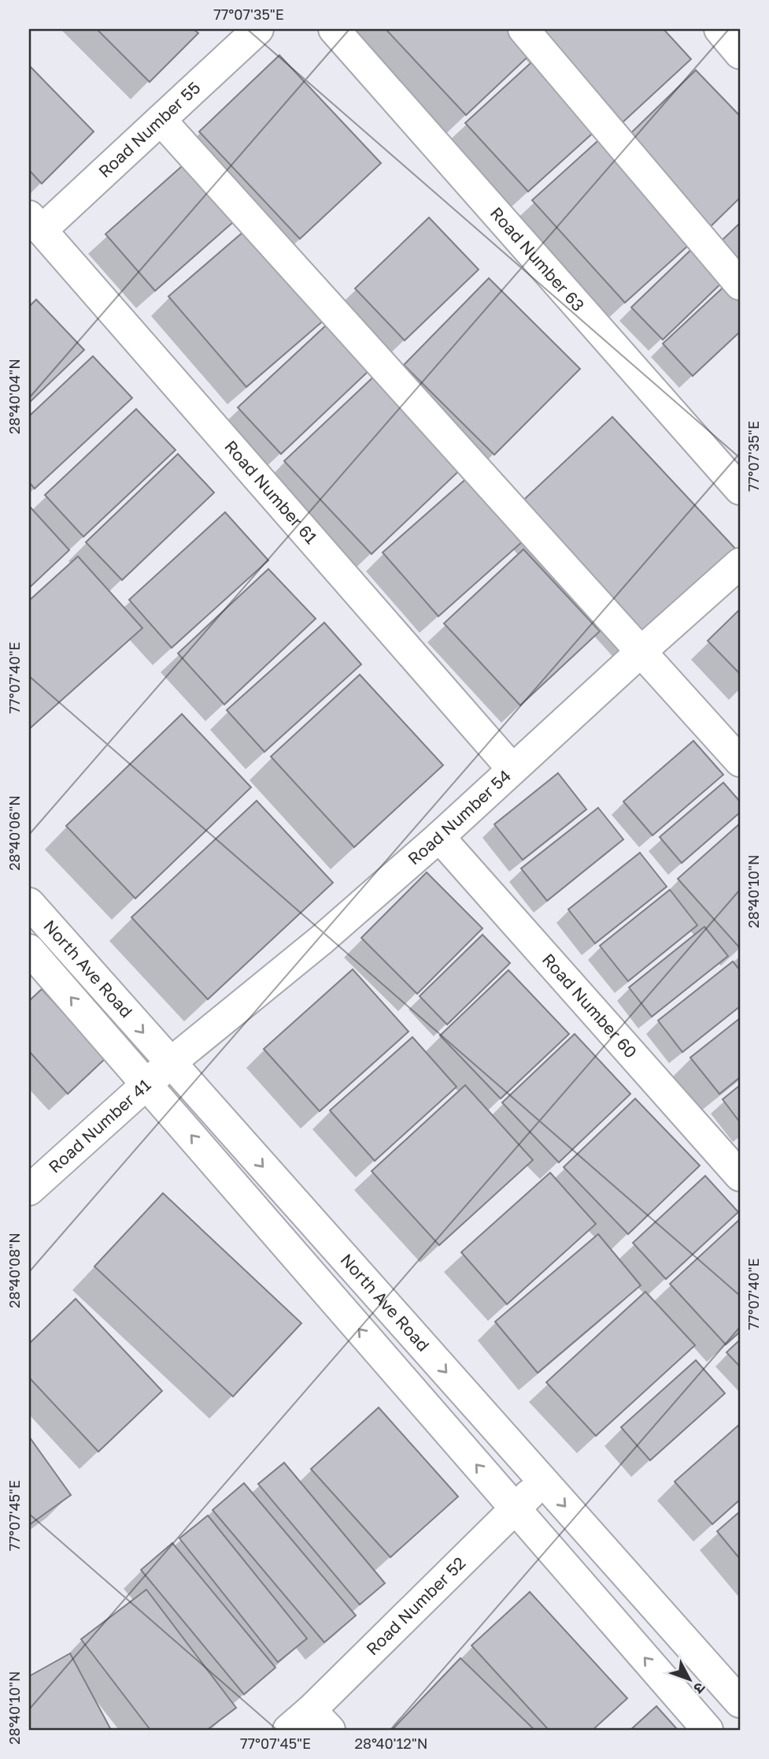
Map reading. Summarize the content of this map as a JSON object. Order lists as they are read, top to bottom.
{
  "streets": {
    "street": [
      "Road Number 55",
      "Road Number 63",
      "Road Number 61",
      "Road Number 54",
      "North Ave Road",
      "Road Number 60",
      "Road Number 41",
      "Road Number 52"
    ]
  },
  "crossings": [
    ["Road Number 55", "Road Number 61"],
    ["Road Number 61", "Road Number 54"],
    ["Road Number 54", "North Ave Road"],
    ["Road Number 54", "Road Number 60"],
    ["Road Number 54", "Road Number 41"],
    ["North Ave Road", "Road Number 41"],
    ["North Ave Road", "Road Number 52"]
  ],
  "north": "bottom right",
  "coordinates": [
    "77°07'35\"E",
    "28°40'04\"N",
    "77°07'40\"E",
    "28°40'06\"N",
    "28°40'10\"N",
    "28°40'08\"N",
    "77°07'45\"E",
    "28°40'12\"N"
  ]
}
